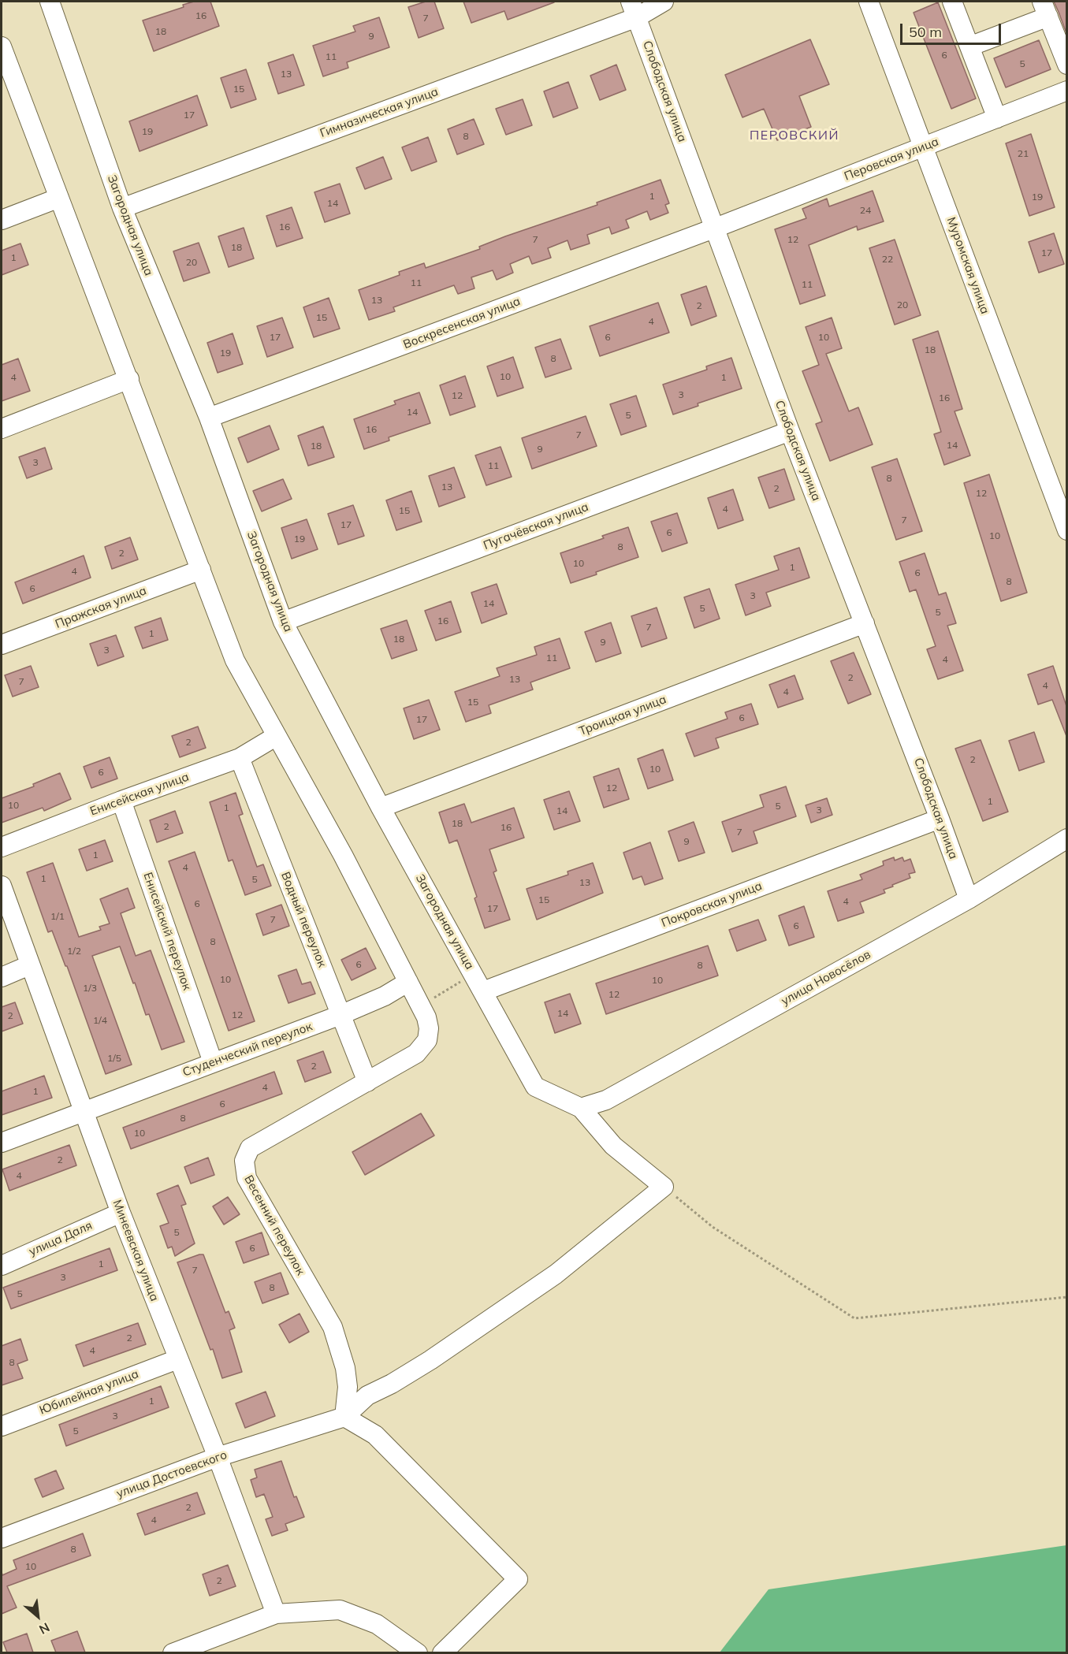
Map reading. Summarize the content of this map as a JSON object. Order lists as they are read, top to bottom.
{
  "streets": {
    "street": [
      "Слободская улица",
      "Гимназическая улица",
      "Перовская улица",
      "Загородная улица",
      "Муромская улица",
      "Воскресенская улица",
      "Пугачёвская улица",
      "Пражская улица",
      "Троицкая улица",
      "Енисейская улица",
      "Покровская улица",
      "Водный переулок",
      "Енисейский переулок",
      "улица Новосёлов",
      "Студенческий переулок",
      "Весенний переулок",
      "улица Даля",
      "Минеевская улица",
      "Юбилейная улица",
      "улица Достоевского"
    ]
  },
  "crossings": [
    ["Слободская улица", "Гимназическая улица"],
    ["Слободская улица", "Перовская улица"],
    ["Слободская улица", "Воскресенская улица"],
    ["Слободская улица", "Пугачёвская улица"],
    ["Слободская улица", "Троицкая улица"],
    ["Слободская улица", "Покровская улица"],
    ["Слободская улица", "улица Новосёлов"],
    ["Гимназическая улица", "Загородная улица"],
    ["Перовская улица", "Муромская улица"],
    ["Перовская улица", "Воскресенская улица"],
    ["Загородная улица", "Воскресенская улица"],
    ["Загородная улица", "Пугачёвская улица"],
    ["Загородная улица", "Троицкая улица"],
    ["Загородная улица", "Покровская улица"],
    ["Загородная улица", "улица Новосёлов"],
    ["Енисейская улица", "Водный переулок"],
    ["Енисейская улица", "Енисейский переулок"],
    ["Водный переулок", "Студенческий переулок"],
    ["Водный переулок", "Весенний переулок"],
    ["Енисейский переулок", "Студенческий переулок"],
    ["Студенческий переулок", "Минеевская улица"],
    ["Весенний переулок", "улица Достоевского"],
    ["улица Даля", "Минеевская улица"],
    ["Минеевская улица", "Юбилейная улица"],
    ["Минеевская улица", "улица Достоевского"]
  ],
  "districts": ["ПЕРОВСКИЙ"],
  "house_numbers": [
    "16",
    "7",
    "18",
    "9",
    "6",
    "11",
    "5",
    "13",
    "15",
    "17",
    "19",
    "8",
    "21",
    "1",
    "19",
    "14",
    "24",
    "16",
    "7",
    "12",
    "18",
    "17",
    "1",
    "22",
    "20",
    "11",
    "11",
    "13",
    "20",
    "2",
    "15",
    "4",
    "17",
    "6",
    "10",
    "18",
    "19",
    "8",
    "10",
    "4",
    "1",
    "3",
    "12",
    "16",
    "14",
    "5",
    "16",
    "7",
    "14",
    "18",
    "9",
    "3",
    "11",
    "8",
    "13",
    "2",
    "12",
    "4",
    "15",
    "7",
    "17",
    "6",
    "10",
    "19",
    "8",
    "2",
    "10",
    "1",
    "4",
    "6",
    "8",
    "6",
    "3",
    "14",
    "5",
    "5",
    "16",
    "7",
    "1",
    "18",
    "9",
    "3",
    "11",
    "4",
    "2",
    "13",
    "7",
    "4",
    "4",
    "15",
    "6",
    "17",
    "2",
    "2",
    "10",
    "6",
    "12",
    "1",
    "10",
    "5",
    "1",
    "3",
    "14",
    "18",
    "2",
    "16",
    "7",
    "9",
    "1",
    "4",
    "1",
    "5",
    "13",
    "15",
    "4",
    "6",
    "17",
    "1/1",
    "7",
    "6",
    "8",
    "1/2",
    "6",
    "8",
    "10",
    "10",
    "1/3",
    "12",
    "14",
    "12",
    "2",
    "1/4",
    "1/5",
    "2",
    "4",
    "1",
    "6",
    "8",
    "10",
    "2",
    "4",
    "5",
    "6",
    "1",
    "7",
    "3",
    "8",
    "5",
    "2",
    "4",
    "8",
    "1",
    "3",
    "5",
    "2",
    "4",
    "8",
    "10",
    "2"
  ],
  "scale_bar": "50 m",
  "north": "bottom right"
}
